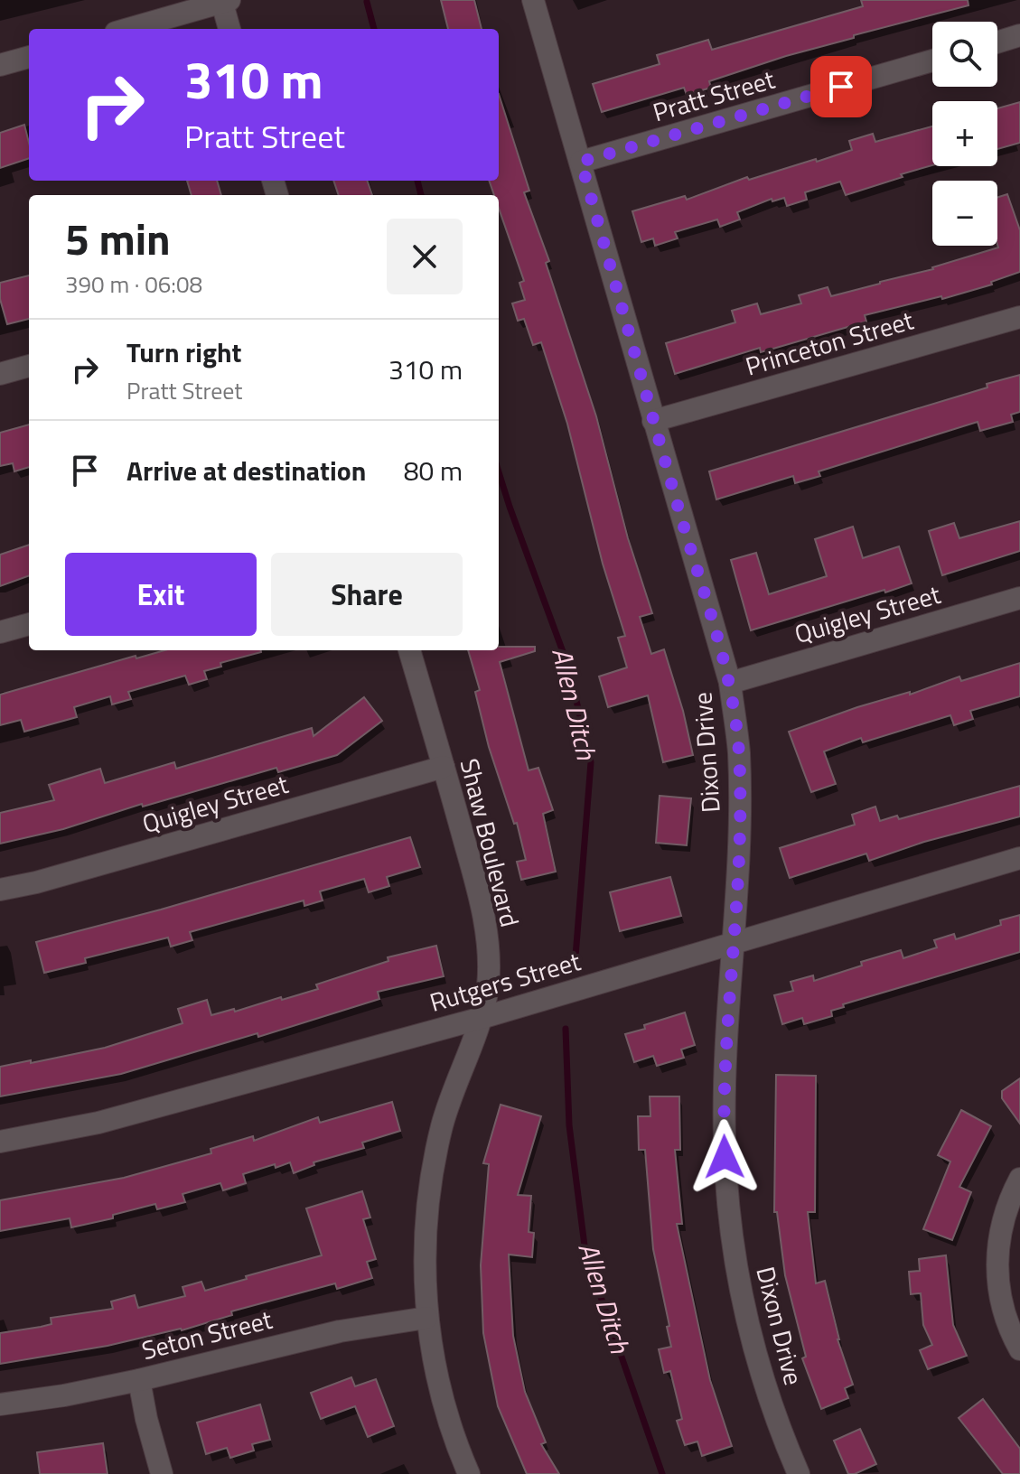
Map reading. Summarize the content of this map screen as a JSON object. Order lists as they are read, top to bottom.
{
  "streets": {
    "street": [
      "Pratt Street",
      "Princeton Street",
      "Quigley Street",
      "Dixon Drive",
      "Shaw Boulevard",
      "Rutgers Street",
      "Seton Street"
    ]
  },
  "crossings": [
    ["Pratt Street", "Dixon Drive"],
    ["Princeton Street", "Dixon Drive"],
    ["Quigley Street", "Dixon Drive"],
    ["Quigley Street", "Shaw Boulevard"],
    ["Dixon Drive", "Rutgers Street"],
    ["Shaw Boulevard", "Rutgers Street"],
    ["Shaw Boulevard", "Seton Street"]
  ],
  "water": ["Allen Ditch"],
  "page": {
    "map_buttons": ["+", "−"],
    "turn": ["310 m", "Pratt Street"],
    "heading": ["5 min", "390 m · 06:08"],
    "list": [
      {
        "name": "Turn right",
        "note": "Pratt Street",
        "value": "310 m"
      },
      {
        "name": "Arrive at destination",
        "value": "80 m"
      }
    ],
    "buttons": ["Exit", "Share"]
  }
}
